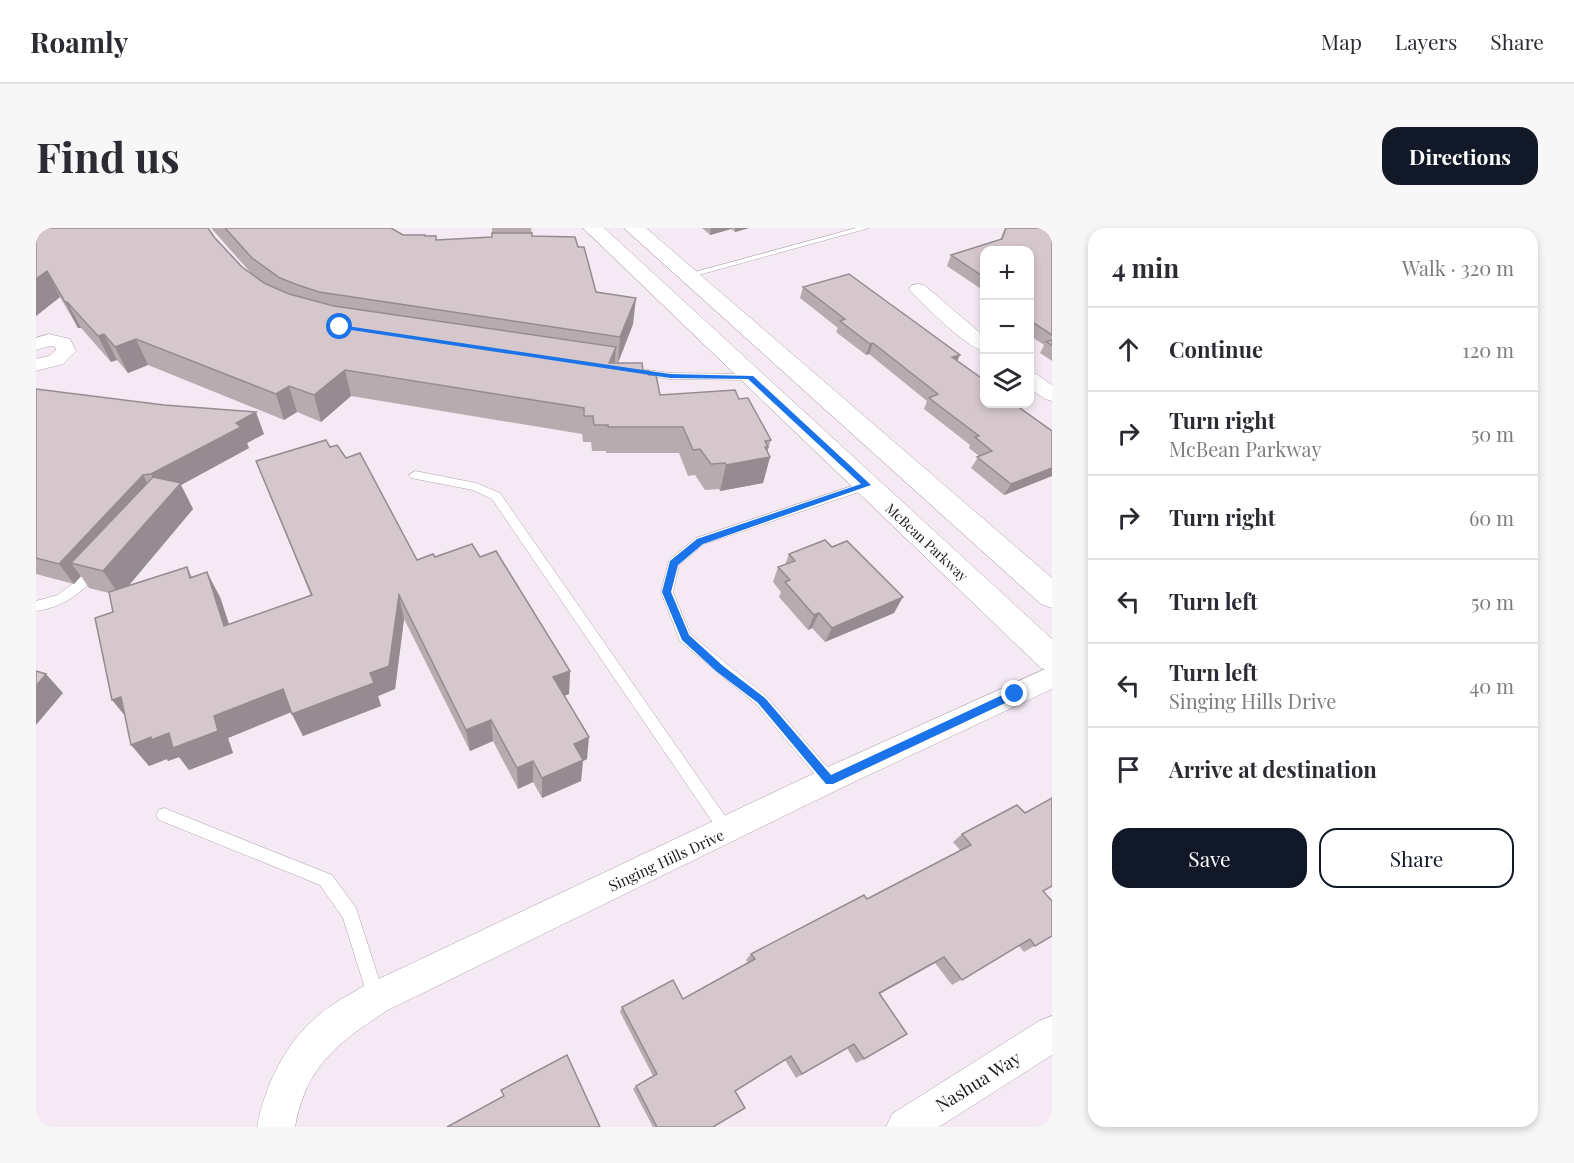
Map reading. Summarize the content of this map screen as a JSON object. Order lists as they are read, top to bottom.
{
  "streets": {
    "main road": ["McBean Parkway"],
    "street": ["Singing Hills Drive", "Nashua Way"]
  },
  "page": {
    "header": "Roamly",
    "nav": ["Map", "Layers", "Share"],
    "buttons": [
      "Directions",
      ["Save", "Share"]
    ],
    "title": "Find us",
    "heading": ["4 min", "Walk · 320 m"],
    "map_buttons": ["+", "−"],
    "list": [
      ["Continue", "120 m"],
      ["Turn right", "McBean Parkway", "50 m"],
      ["Turn right", "60 m"],
      ["Turn left", "50 m"],
      ["Turn left", "Singing Hills Drive", "40 m"],
      "Arrive at destination"
    ]
  }
}
